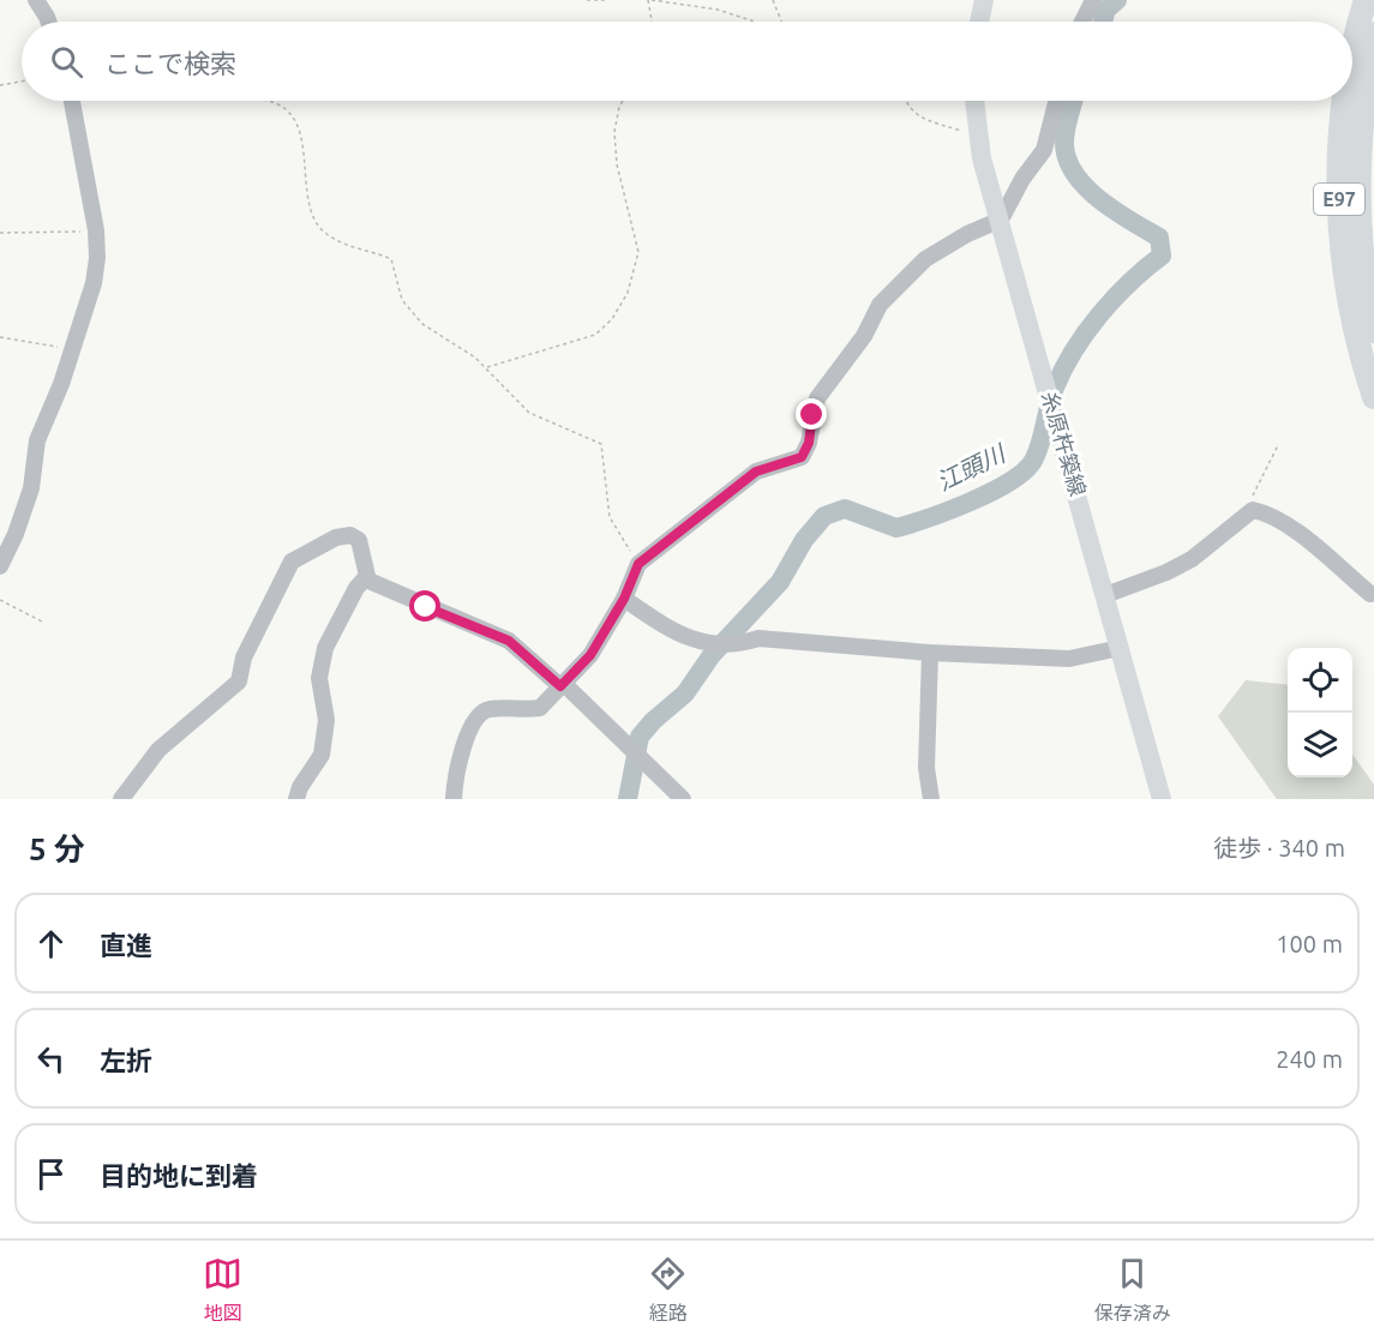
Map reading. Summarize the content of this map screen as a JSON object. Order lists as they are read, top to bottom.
{
  "streets": {
    "highway": ["E97"],
    "main road": ["糸原杵築線"]
  },
  "water": ["江頭川"],
  "page": {
    "search": "ここで検索",
    "heading": ["5 分", "徒歩 · 340 m"],
    "list": [
      ["直進", "100 m"],
      ["左折", "240 m"],
      "目的地に到着"
    ],
    "nav": ["地図", "経路", "保存済み"]
  }
}
